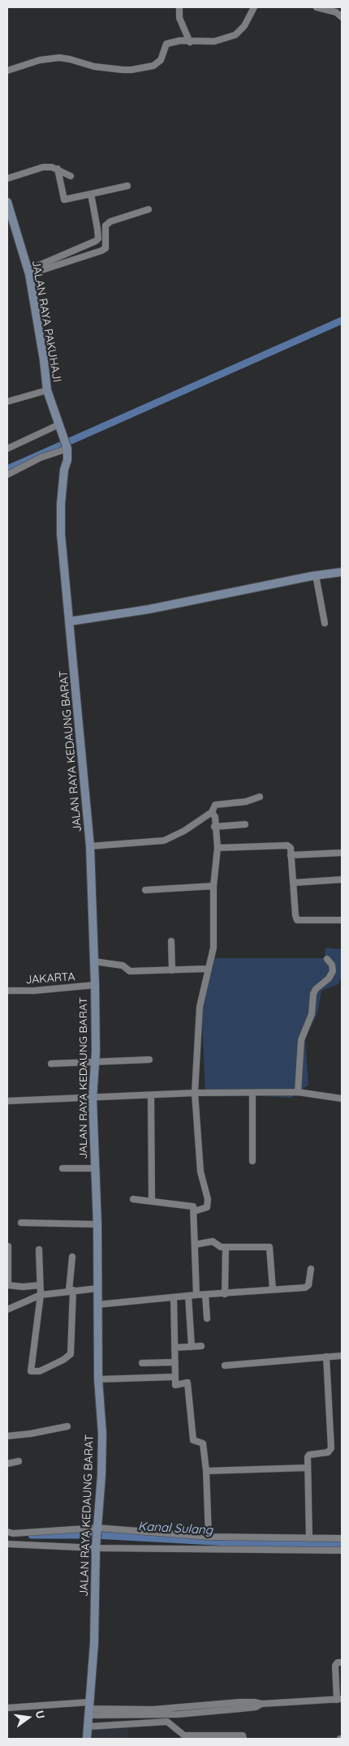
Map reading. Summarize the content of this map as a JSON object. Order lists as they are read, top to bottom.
{
  "streets": {
    "street": ["JALAN RAYA PAKUHAJI", "JALAN RAYA KEDAUNG BARAT", "JAKARTA"]
  },
  "crossings": [
    ["JALAN RAYA PAKUHAJI", "JALAN RAYA KEDAUNG BARAT"],
    ["JALAN RAYA KEDAUNG BARAT", "JAKARTA"]
  ],
  "water": ["Kanal Sulang"],
  "north": "right"
}
